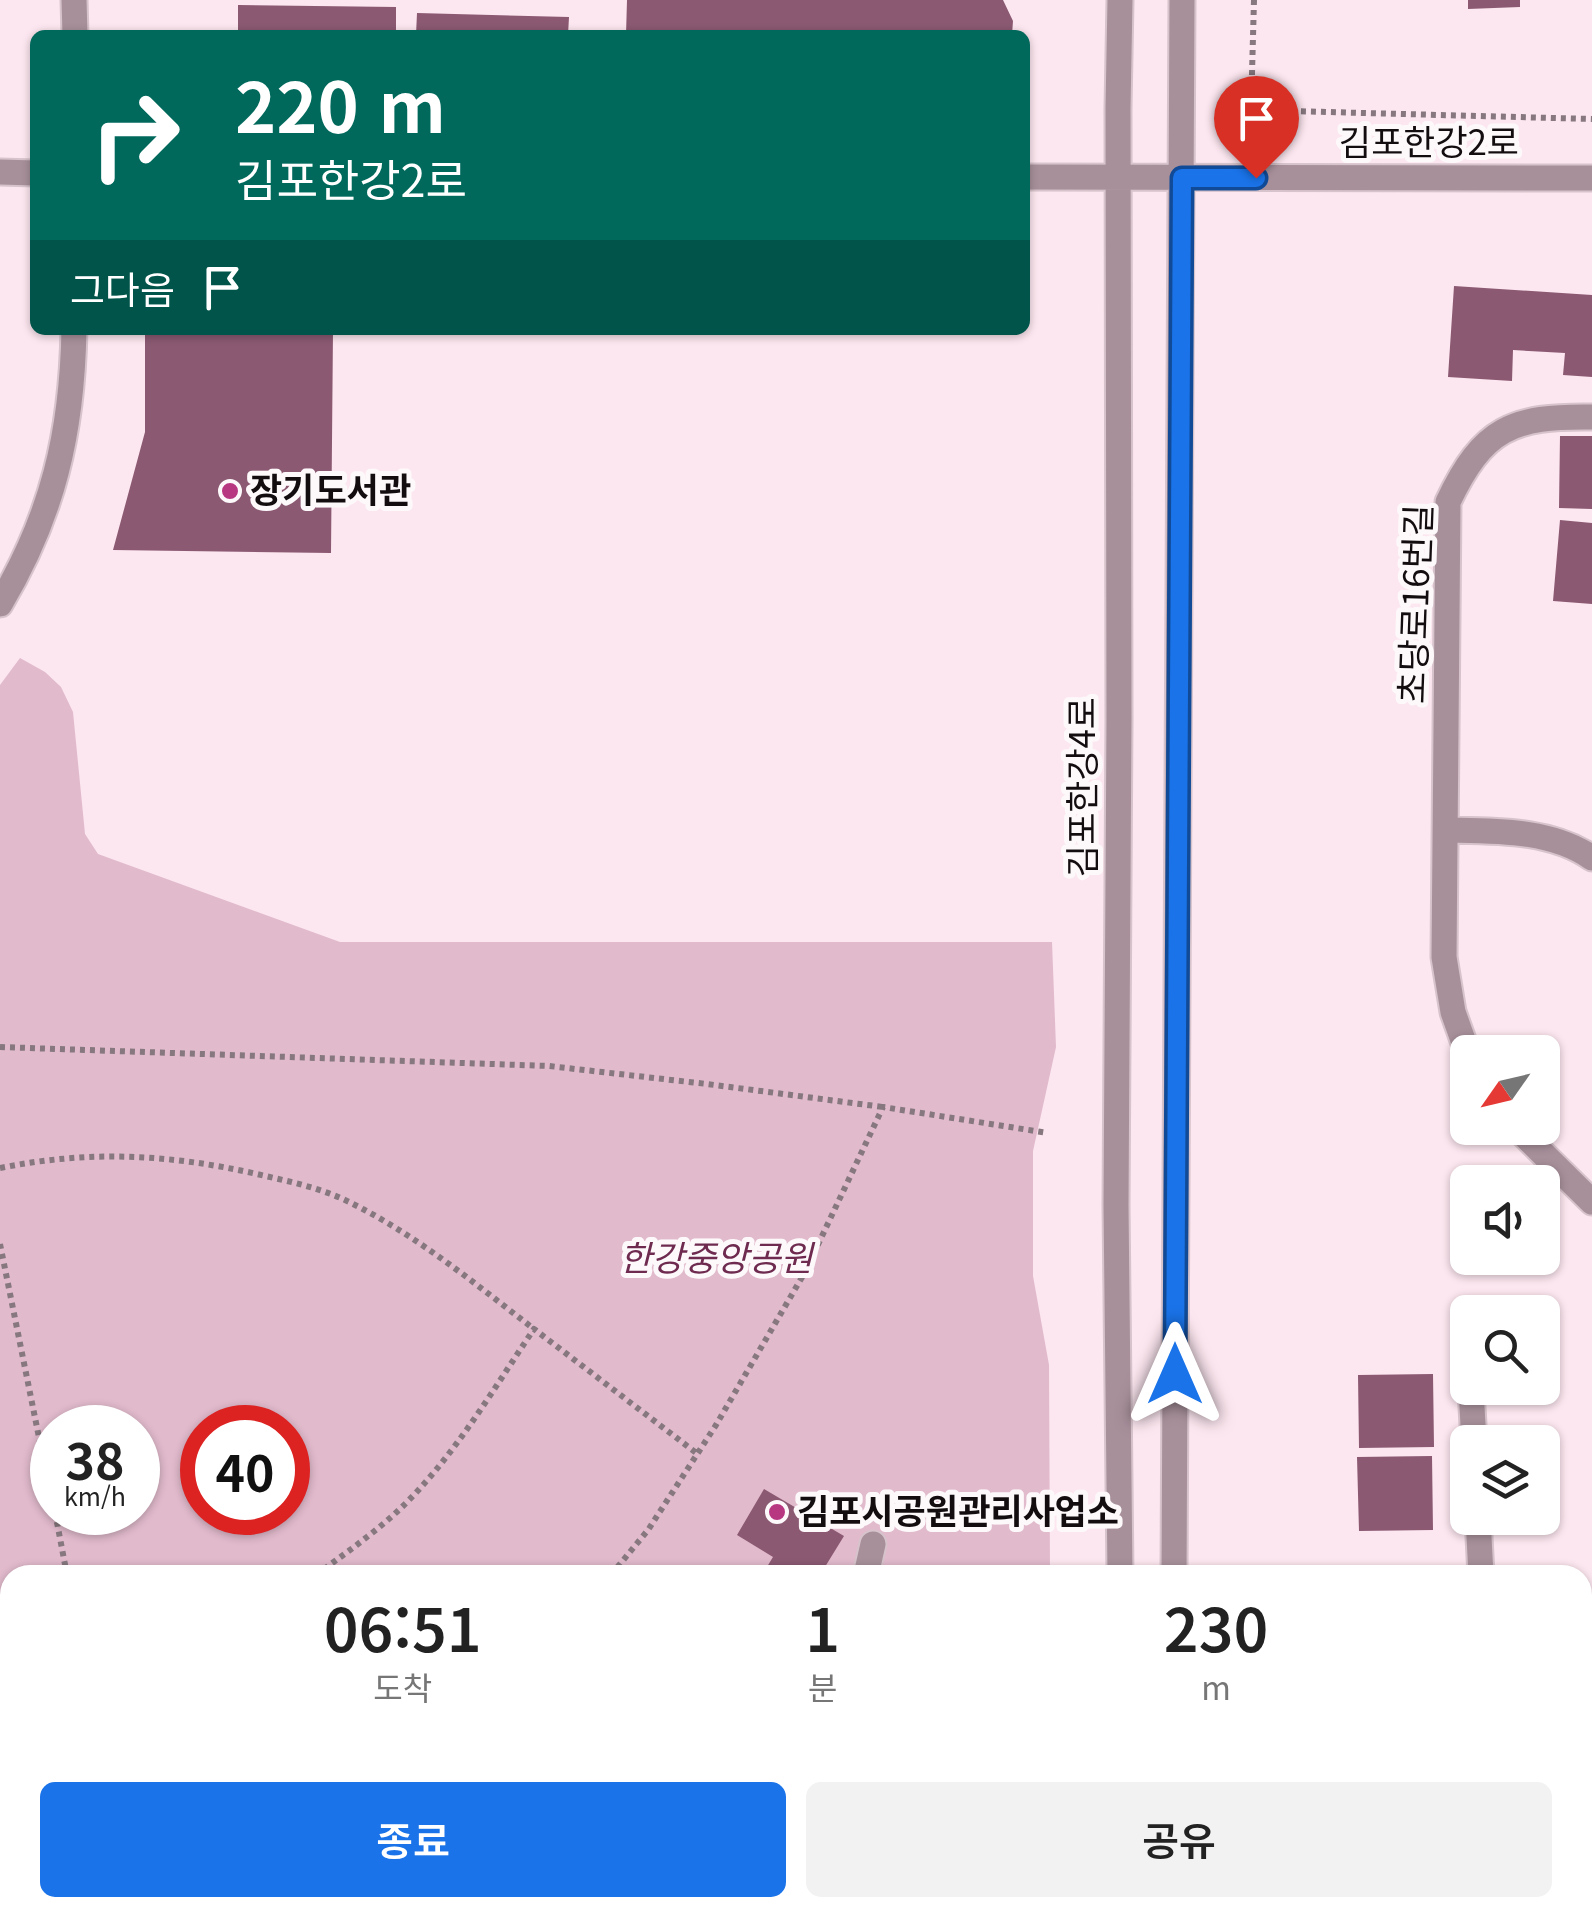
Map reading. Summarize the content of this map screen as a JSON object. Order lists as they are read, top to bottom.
{
  "streets": {
    "street": ["김포한강2로", "초당로16번길", "김포한강4로"]
  },
  "crossings": [
    ["김포한강2로", "김포한강4로"]
  ],
  "parks": ["한강중앙공원"],
  "places": ["장기도서관", "김포시공원관리사업소"],
  "north": "bottom left",
  "page": {
    "turn": ["220 m", "김포한강2로"],
    "then": "그다음",
    "speed": "38 km/h",
    "limit": "40",
    "eta": [
      "06:51",
      "도착",
      "1",
      "분",
      "230",
      "m"
    ],
    "buttons": ["종료", "공유"]
  }
}
